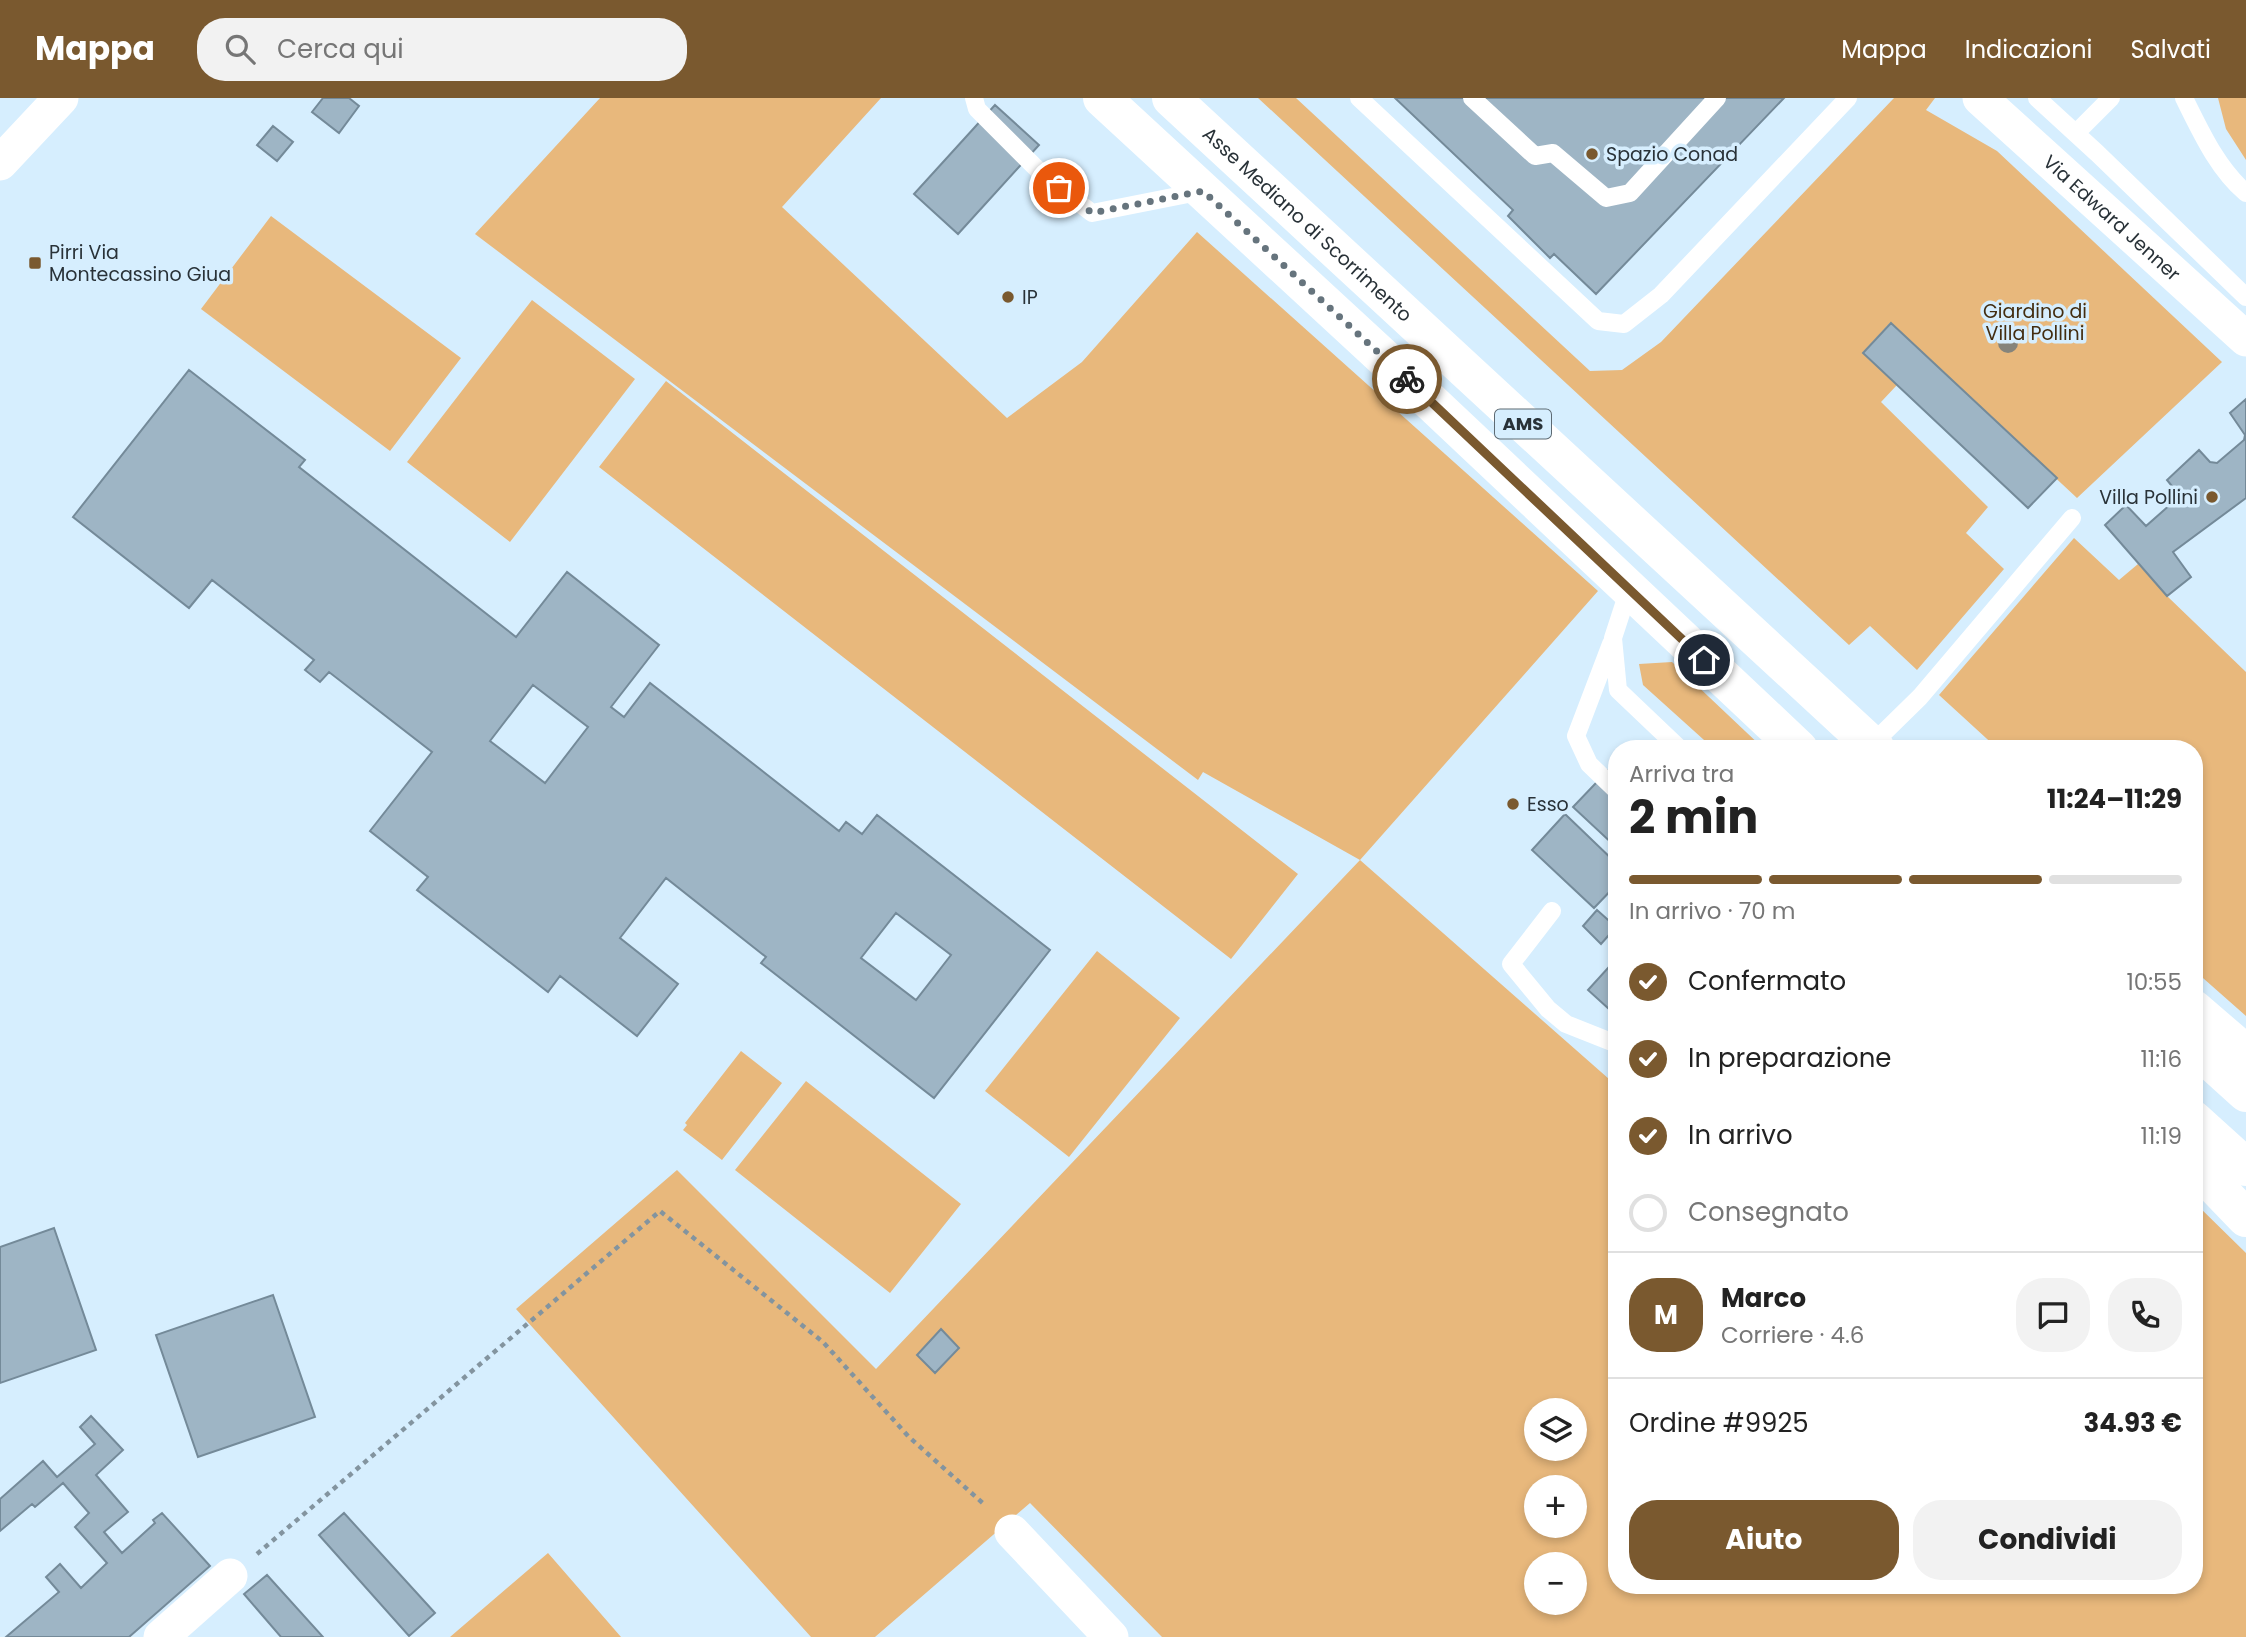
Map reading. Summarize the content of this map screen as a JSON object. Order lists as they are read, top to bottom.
{
  "streets": {
    "highway": ["Asse Mediano di Scorrimento", "AMS"],
    "street": ["Via Edward Jenner"]
  },
  "parks": ["Giardino di Villa Pollini"],
  "places": {
    "other": [
      "Spazio Conad",
      "IP",
      "Villa Pollini",
      "Esso"
    ],
    "transit": ["Pirri Via Montecassino Giua"]
  },
  "page": {
    "header": "Mappa",
    "search": "Cerca qui",
    "nav": ["Mappa", "Indicazioni", "Salvati"],
    "heading": ["2 min", "Arriva tra", "11:24–11:29"],
    "panel": [
      "Marco",
      "Corriere · 4.6",
      "Ordine #9925",
      "34.93 €"
    ],
    "bar": "In arrivo · 70 m",
    "list": [
      ["Confermato", "10:55"],
      ["In preparazione", "11:16"],
      ["In arrivo", "11:19"],
      "Consegnato"
    ],
    "round": "M",
    "map_buttons": ["+", "−"],
    "buttons": ["Aiuto", "Condividi"]
  }
}
